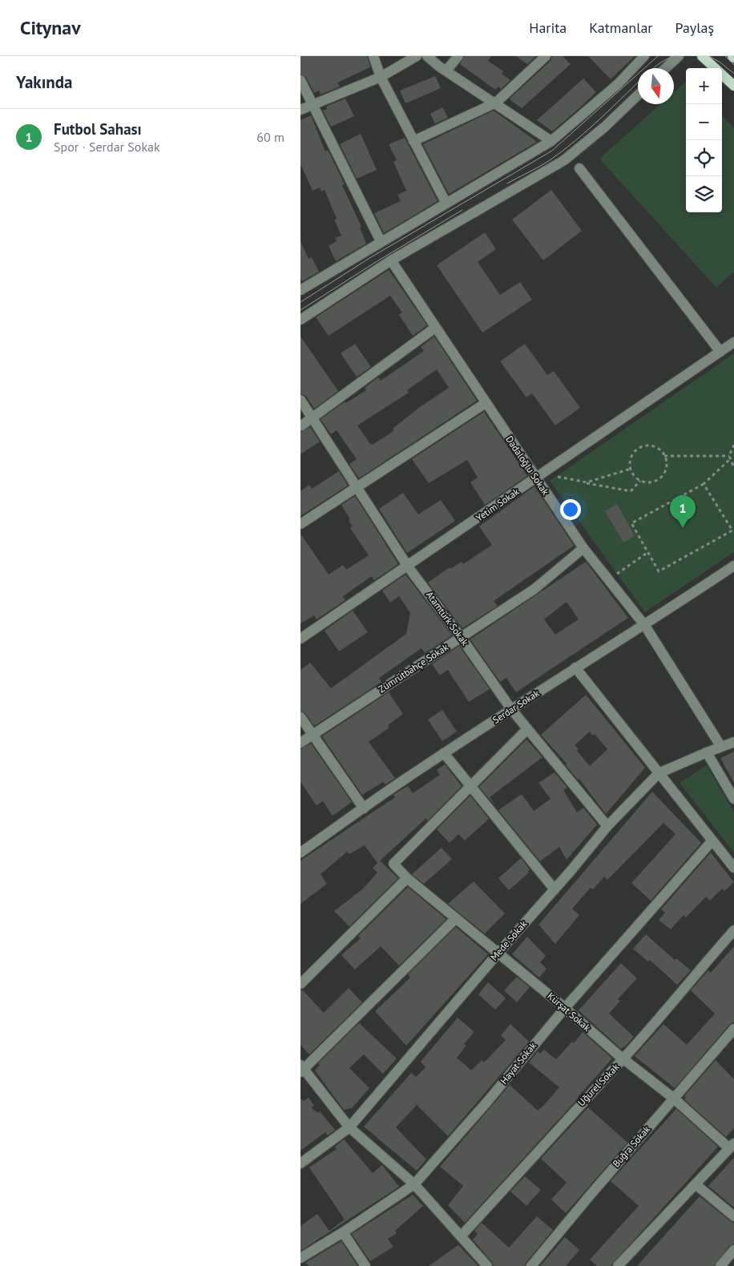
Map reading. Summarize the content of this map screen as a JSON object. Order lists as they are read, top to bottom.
{
  "streets": {
    "street": [
      "Dadaloğlu Sokak",
      "Yetim Sokak",
      "Atamtürk Sokak",
      "Zümrütbahçe Sokak",
      "Serdar Sokak",
      "Mede Sokak",
      "Kürşat Sokak",
      "Hayat Sokak",
      "Uğurel Sokak",
      "Buğra Sokak"
    ]
  },
  "crossings": [
    ["Dadaloğlu Sokak", "Yetim Sokak"],
    ["Dadaloğlu Sokak", "Zümrütbahçe Sokak"],
    ["Dadaloğlu Sokak", "Serdar Sokak"],
    ["Dadaloğlu Sokak", "Mede Sokak"],
    ["Yetim Sokak", "Atamtürk Sokak"],
    ["Atamtürk Sokak", "Zümrütbahçe Sokak"],
    ["Atamtürk Sokak", "Serdar Sokak"],
    ["Atamtürk Sokak", "Mede Sokak"],
    ["Mede Sokak", "Kürşat Sokak"],
    ["Kürşat Sokak", "Hayat Sokak"],
    ["Kürşat Sokak", "Uğurel Sokak"],
    ["Kürşat Sokak", "Buğra Sokak"]
  ],
  "north": "bottom",
  "page": {
    "header": "Citynav",
    "nav": ["Harita", "Katmanlar", "Paylaş"],
    "heading": "Yakında",
    "map_buttons": ["+", "−"],
    "list": [
      {
        "mark": "1",
        "name": "Futbol Sahası",
        "note": "Spor · Serdar Sokak",
        "value": "60 m"
      }
    ],
    "pins": "1"
  }
}
